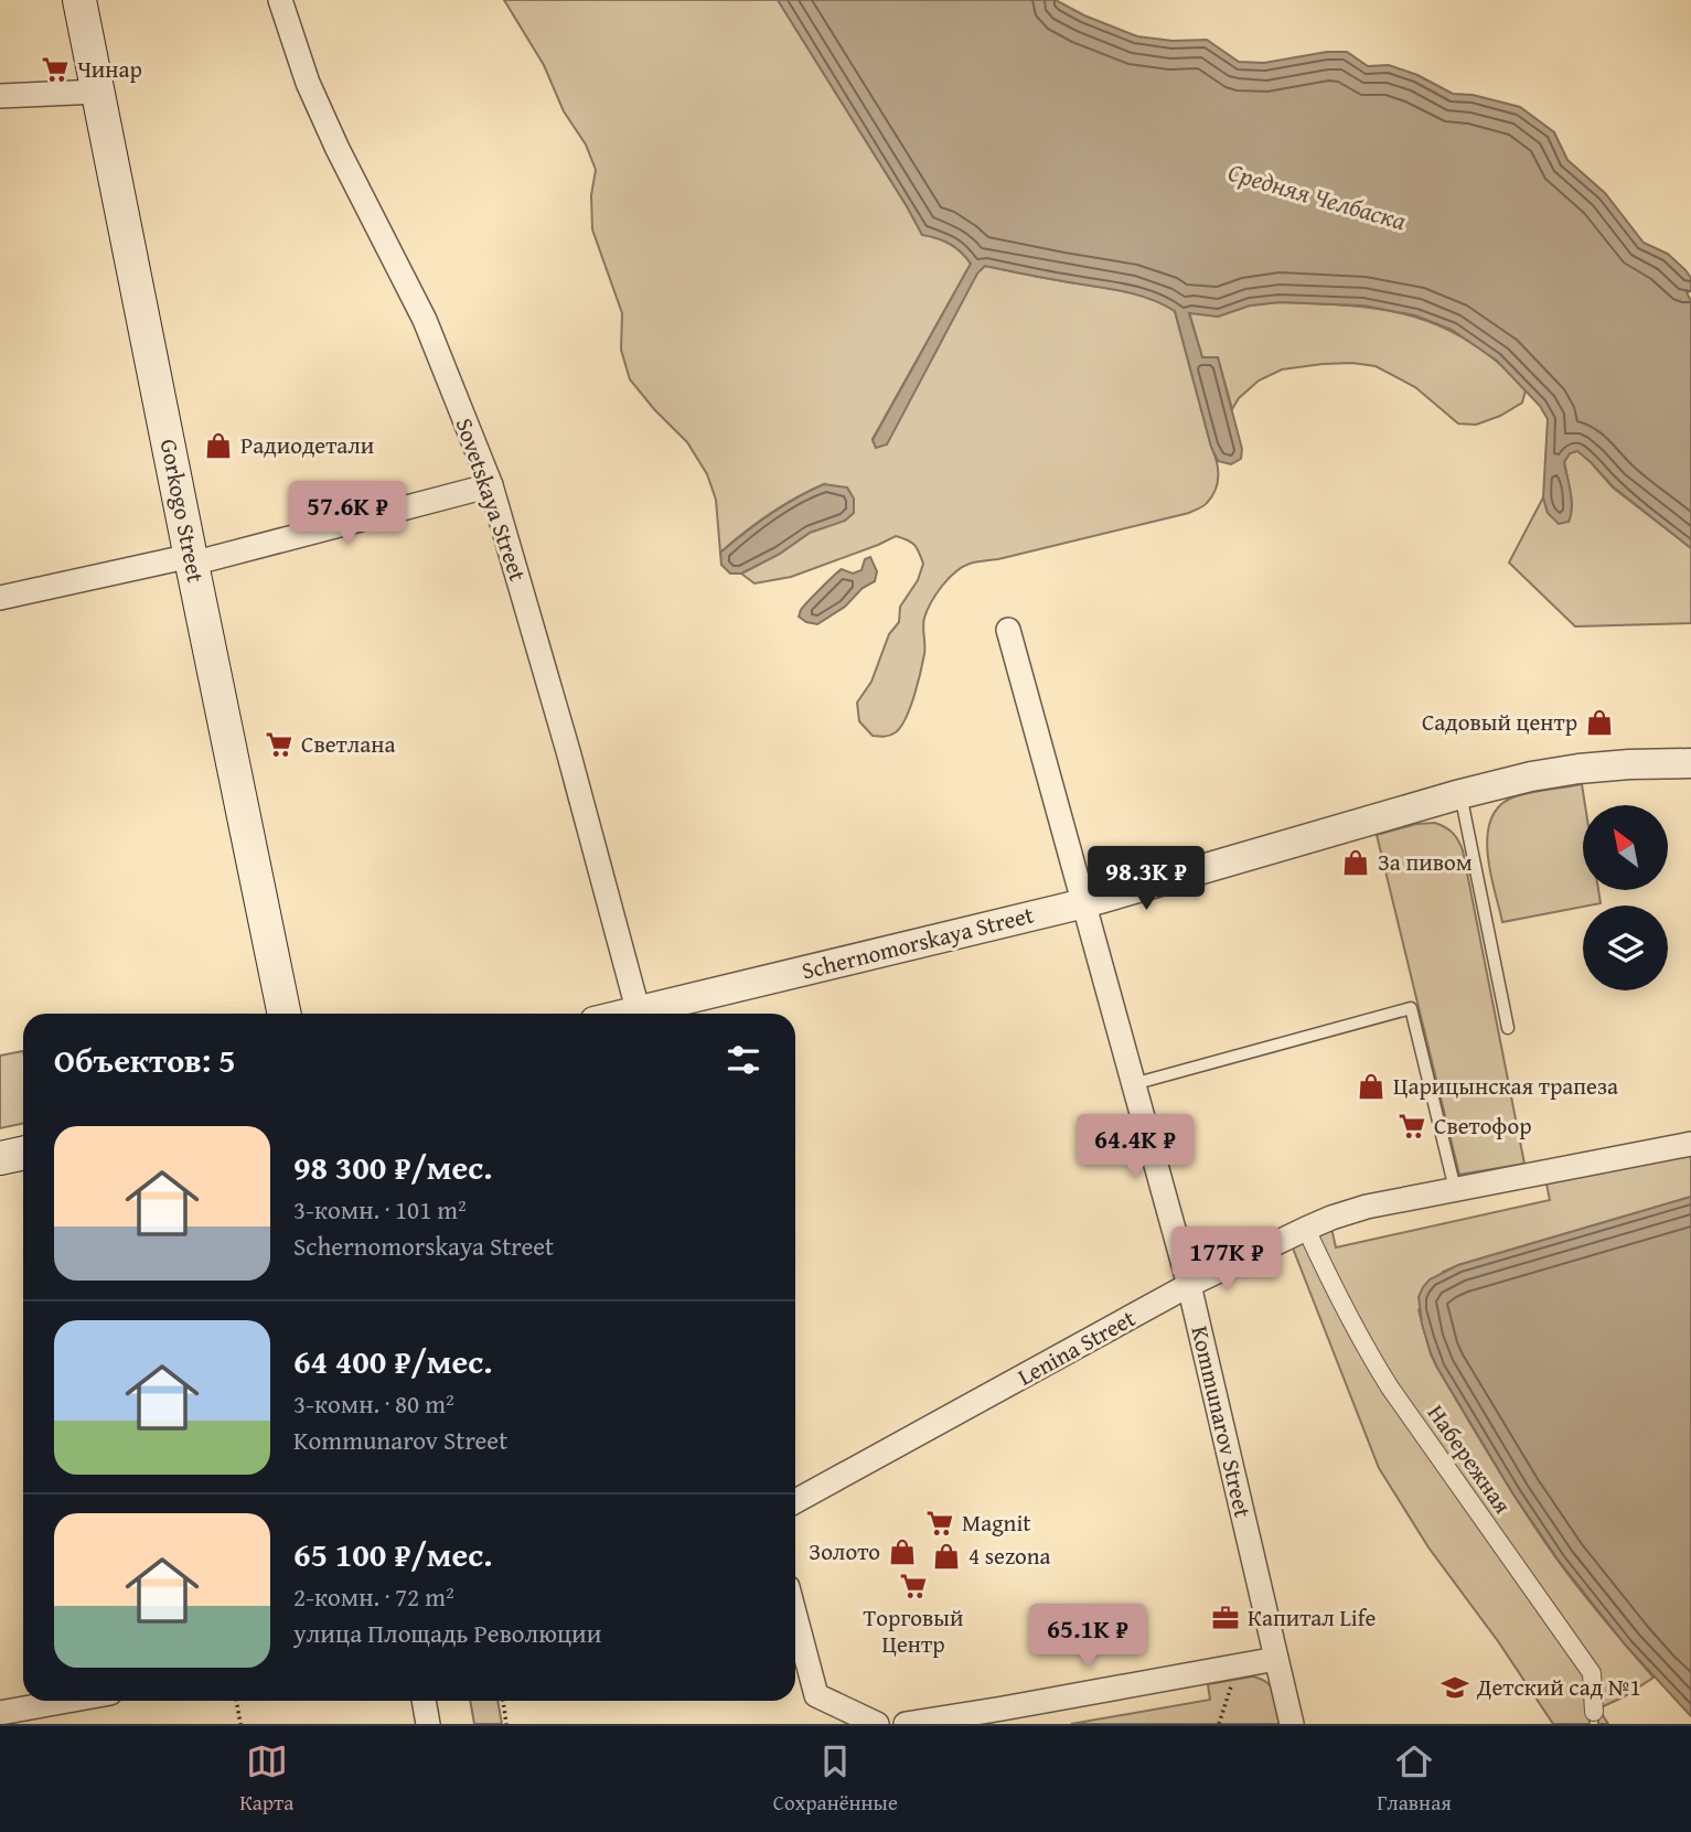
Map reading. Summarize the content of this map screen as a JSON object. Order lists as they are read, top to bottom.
{
  "streets": {
    "main road": ["Gorkogo Street"],
    "street": [
      "Sovetskaya Street",
      "Sсhernomorskaya Street",
      "Lenina Street",
      "Kommunarov Street",
      "Набережная"
    ]
  },
  "crossings": [
    ["Sсhernomorskaya Street", "Kommunarov Street"],
    ["Lenina Street", "Kommunarov Street"],
    ["Lenina Street", "Набережная"]
  ],
  "water": ["Средняя Челбаска"],
  "places": {
    "supermarket": [
      "Чинар",
      "Светлана",
      "Светофор",
      "Magnit",
      "Торговый Центр"
    ],
    "shop": [
      "Радиодетали",
      "Садовый центр",
      "За пивом",
      "Царицынская трапеза",
      "Золото",
      "4 sezona"
    ],
    "office": ["Капитал Life"],
    "school or university": ["Детский сад №1"]
  },
  "north": "top left",
  "page": {
    "price": [
      "57.6K ₽",
      "98.3K ₽",
      "64.4K ₽",
      "177K ₽",
      "65.1K ₽"
    ],
    "heading": "Объектов: 5",
    "list": [
      {
        "name": "98 300 ₽/мес.",
        "note": "3-комн. · 101 m² · Sсhernomorskaya Street"
      },
      {
        "name": "64 400 ₽/мес.",
        "note": "3-комн. · 80 m² · Kommunarov Street"
      },
      {
        "name": "65 100 ₽/мес.",
        "note": "2-комн. · 72 m² · улица Площадь Революции"
      }
    ],
    "tabs": ["Карта", "Сохранённые", "Главная"]
  }
}
